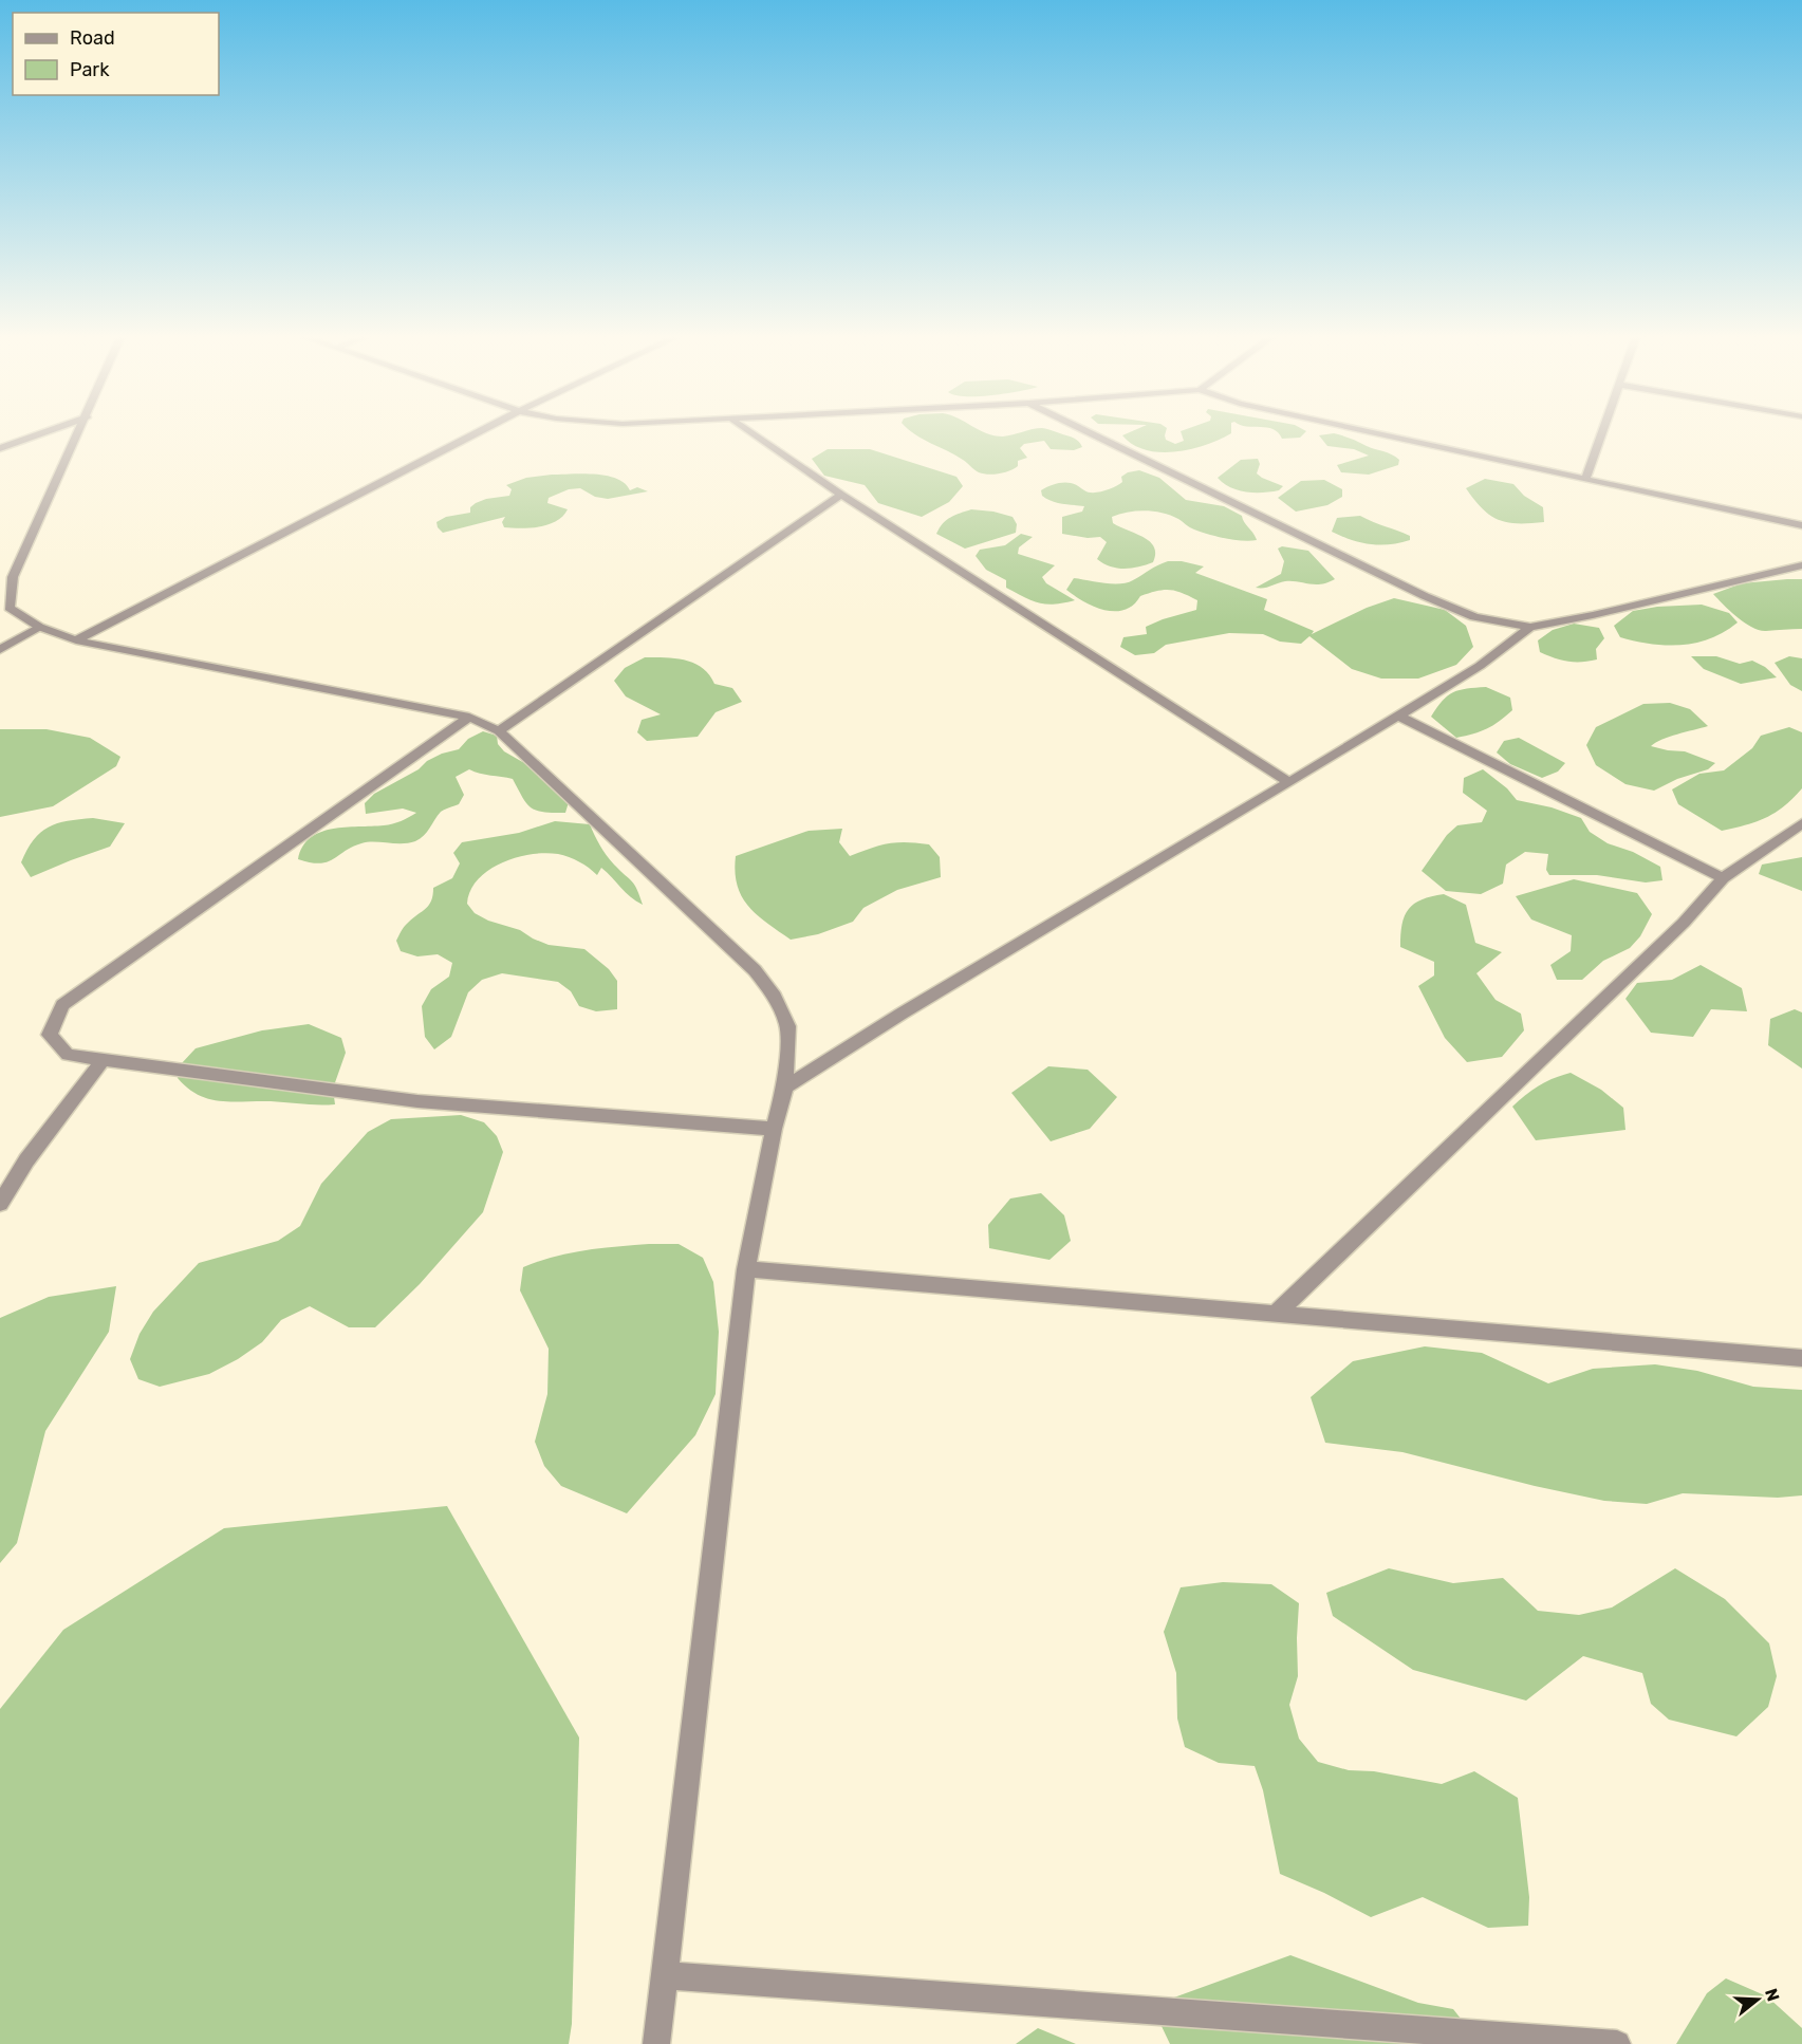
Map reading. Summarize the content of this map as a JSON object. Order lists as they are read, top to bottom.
{
  "legend": ["Road", "Park"],
  "north": "right"
}
